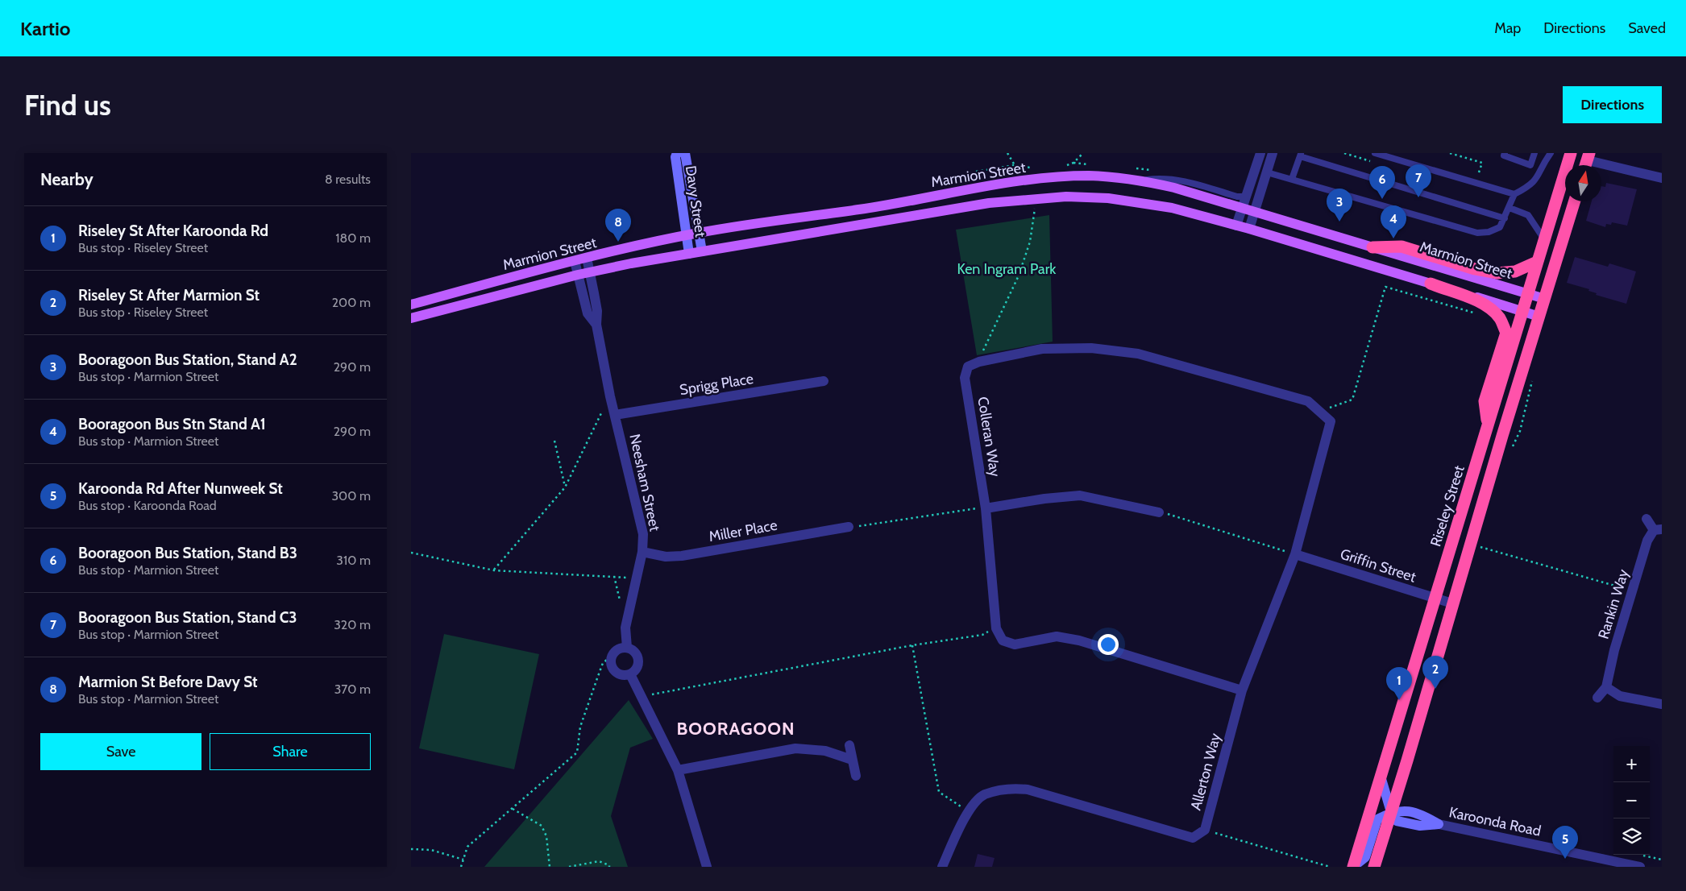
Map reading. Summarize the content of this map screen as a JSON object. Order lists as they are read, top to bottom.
{
  "streets": {
    "highway": ["Riseley Street"],
    "main road": ["Marmion Street"],
    "street": [
      "Davy Street",
      "Sprigg Place",
      "Colleran Way",
      "Neesham Street",
      "Miller Place",
      "Griffin Street",
      "Rankin Way",
      "Allerton Way",
      "Karoonda Road"
    ]
  },
  "crossings": [
    ["Marmion Street", "Davy Street"],
    ["Marmion Street", "Neesham Street"],
    ["Marmion Street", "Riseley Street"],
    ["Sprigg Place", "Neesham Street"],
    ["Neesham Street", "Miller Place"],
    ["Riseley Street", "Griffin Street"],
    ["Griffin Street", "Allerton Way"]
  ],
  "districts": ["BOORAGOON"],
  "parks": ["Ken Ingram Park"],
  "north": "top",
  "page": {
    "header": "Kartio",
    "nav": ["Map", "Directions", "Saved"],
    "buttons": [
      "Directions",
      ["Save", "Share"]
    ],
    "title": "Find us",
    "heading": ["Nearby", "8 results"],
    "pins": [
      "7",
      "6",
      "3",
      "4",
      "8",
      "2",
      "1",
      "5"
    ],
    "list": [
      {
        "mark": "1",
        "name": "Riseley St After Karoonda Rd",
        "note": "Bus stop · Riseley Street",
        "value": "180 m"
      },
      {
        "mark": "2",
        "name": "Riseley St After Marmion St",
        "note": "Bus stop · Riseley Street",
        "value": "200 m"
      },
      {
        "mark": "3",
        "name": "Booragoon Bus Station, Stand A2",
        "note": "Bus stop · Marmion Street",
        "value": "290 m"
      },
      {
        "mark": "4",
        "name": "Booragoon Bus Stn Stand A1",
        "note": "Bus stop · Marmion Street",
        "value": "290 m"
      },
      {
        "mark": "5",
        "name": "Karoonda Rd After Nunweek St",
        "note": "Bus stop · Karoonda Road",
        "value": "300 m"
      },
      {
        "mark": "6",
        "name": "Booragoon Bus Station, Stand B3",
        "note": "Bus stop · Marmion Street",
        "value": "310 m"
      },
      {
        "mark": "7",
        "name": "Booragoon Bus Station, Stand C3",
        "note": "Bus stop · Marmion Street",
        "value": "320 m"
      },
      {
        "mark": "8",
        "name": "Marmion St Before Davy St",
        "note": "Bus stop · Marmion Street",
        "value": "370 m"
      }
    ],
    "map_buttons": ["+", "−"]
  }
}
